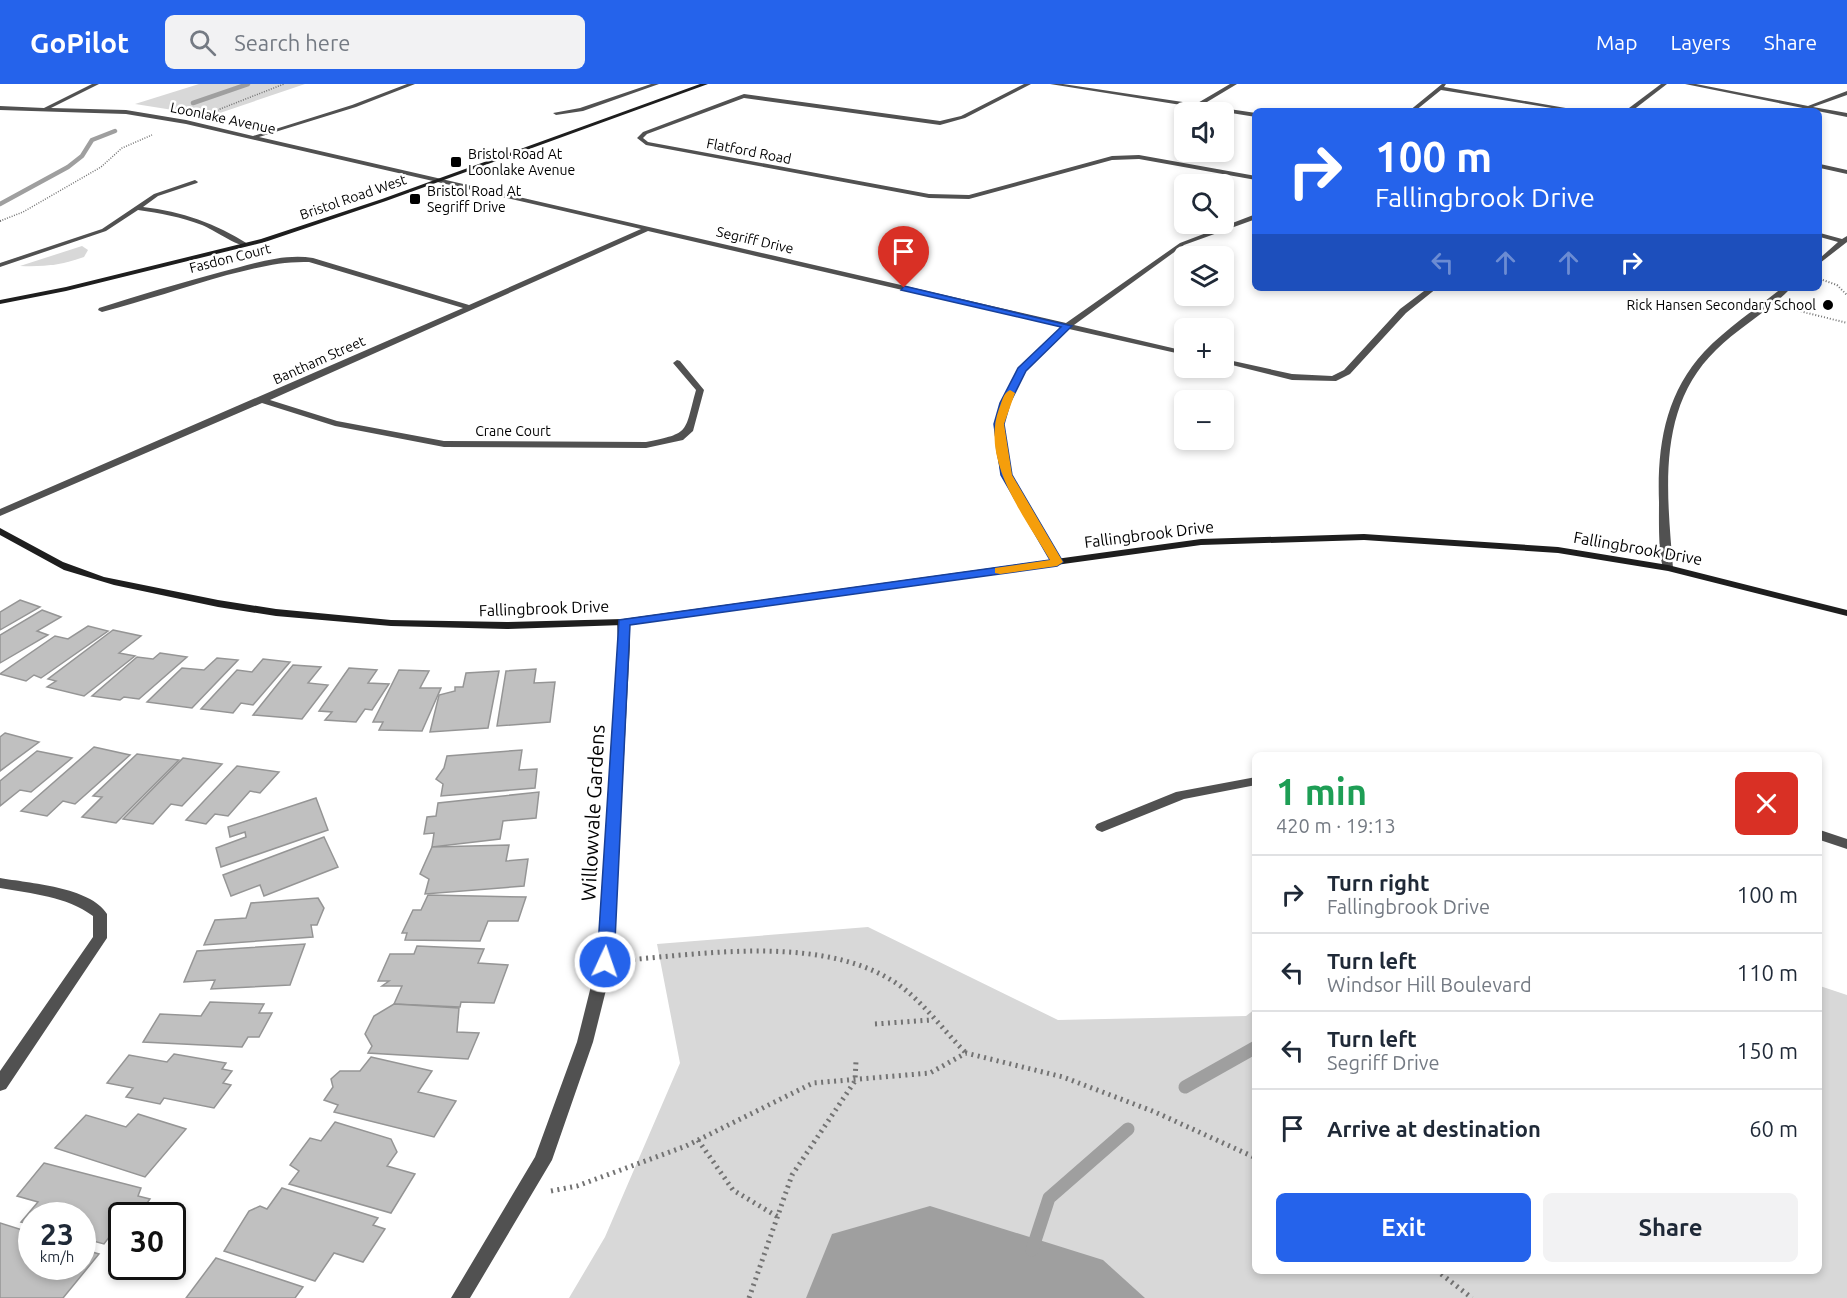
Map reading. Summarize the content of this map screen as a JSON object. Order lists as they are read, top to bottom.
{
  "streets": {
    "street": [
      "Loonlake Avenue",
      "Flatford Road",
      "Bristol Road West",
      "Segriff Drive",
      "Fasdon Court",
      "Bantham Street",
      "Crane Court",
      "Fallingbrook Drive",
      "Willowvale Gardens"
    ]
  },
  "crossings": [
    ["Loonlake Avenue", "Bristol Road West"],
    ["Loonlake Avenue", "Segriff Drive"],
    ["Bristol Road West", "Segriff Drive"],
    ["Segriff Drive", "Bantham Street"],
    ["Fasdon Court", "Bantham Street"],
    ["Bantham Street", "Crane Court"],
    ["Fallingbrook Drive", "Willowvale Gardens"]
  ],
  "places": {
    "transit": ["Bristol Road At Loonlake Avenue", "Bristol Road At Segriff Drive"],
    "other": ["Rick Hansen Secondary School"]
  },
  "page": {
    "header": "GoPilot",
    "search": "Search here",
    "nav": ["Map", "Layers", "Share"],
    "map_buttons": ["+", "−"],
    "turn": ["100 m", "Fallingbrook Drive"],
    "heading": ["1 min", "420 m · 19:13"],
    "list": [
      {
        "name": "Turn right",
        "note": "Fallingbrook Drive",
        "value": "100 m"
      },
      {
        "name": "Turn left",
        "note": "Windsor Hill Boulevard",
        "value": "110 m"
      },
      {
        "name": "Turn left",
        "note": "Segriff Drive",
        "value": "150 m"
      },
      {
        "name": "Arrive at destination",
        "value": "60 m"
      }
    ],
    "buttons": ["Exit", "Share"],
    "speed": "23 km/h",
    "limit": "30"
  }
}
